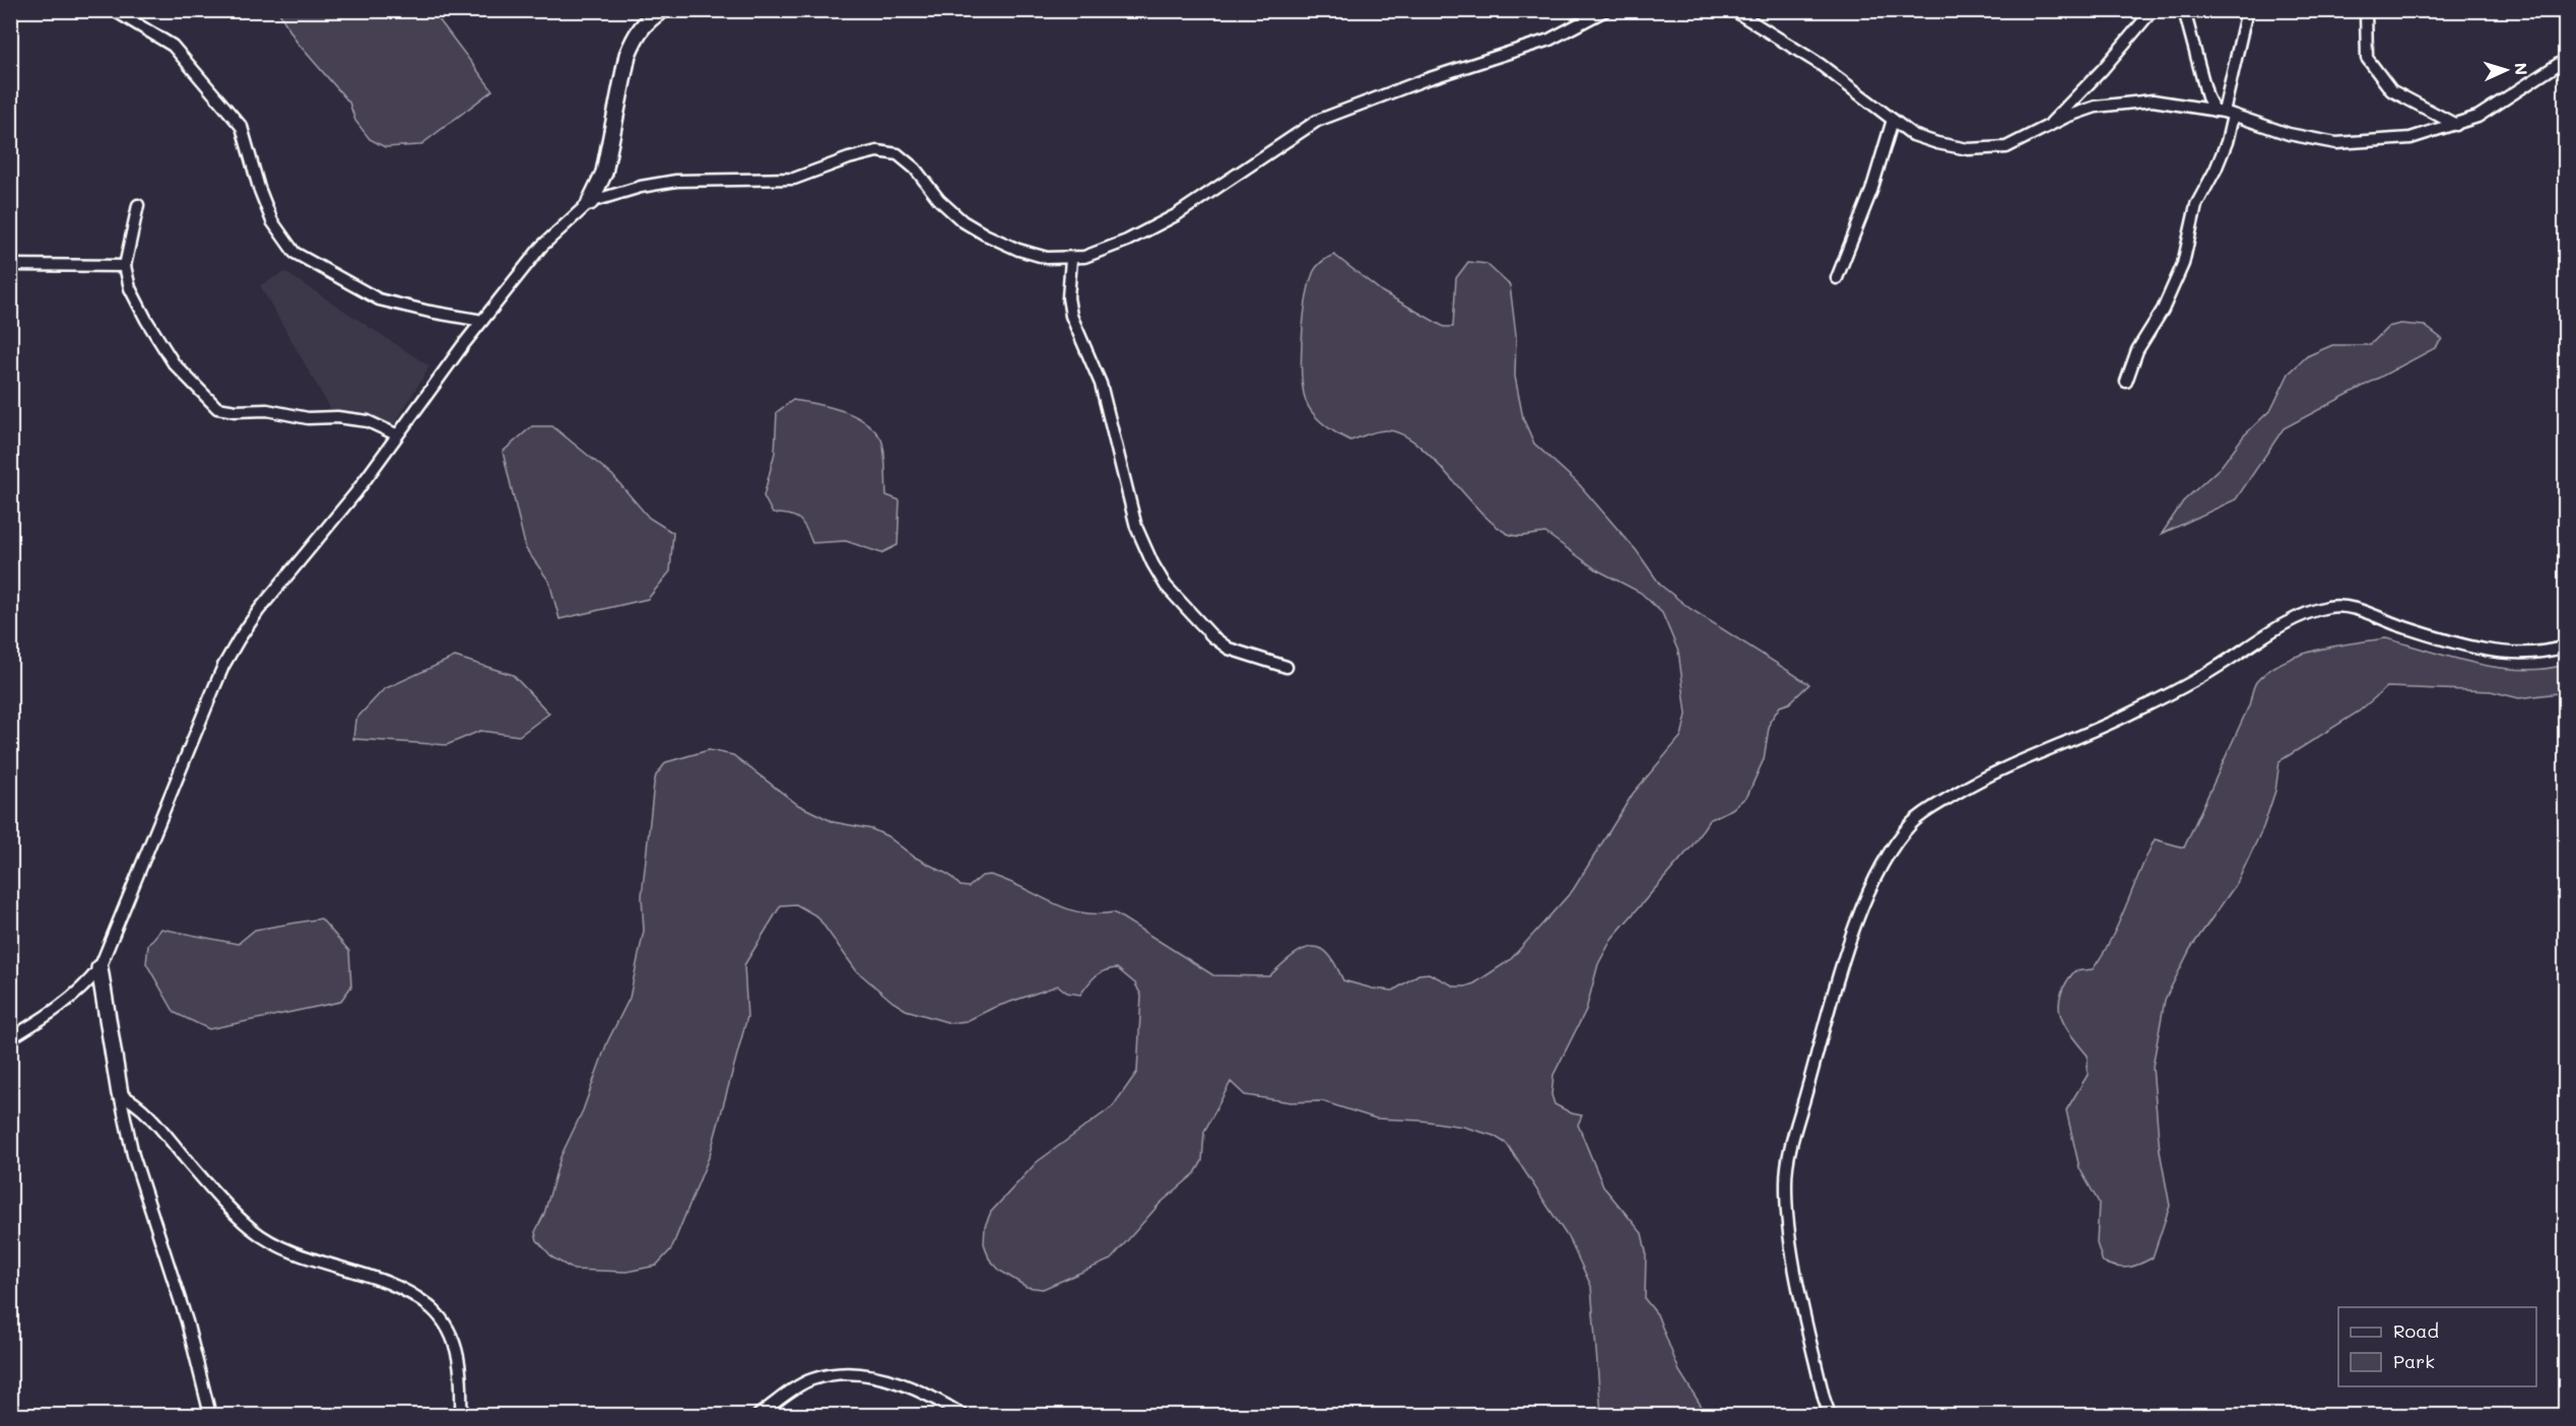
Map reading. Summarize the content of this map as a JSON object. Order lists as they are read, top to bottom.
{
  "legend": ["Road", "Park"],
  "north": "right"
}
